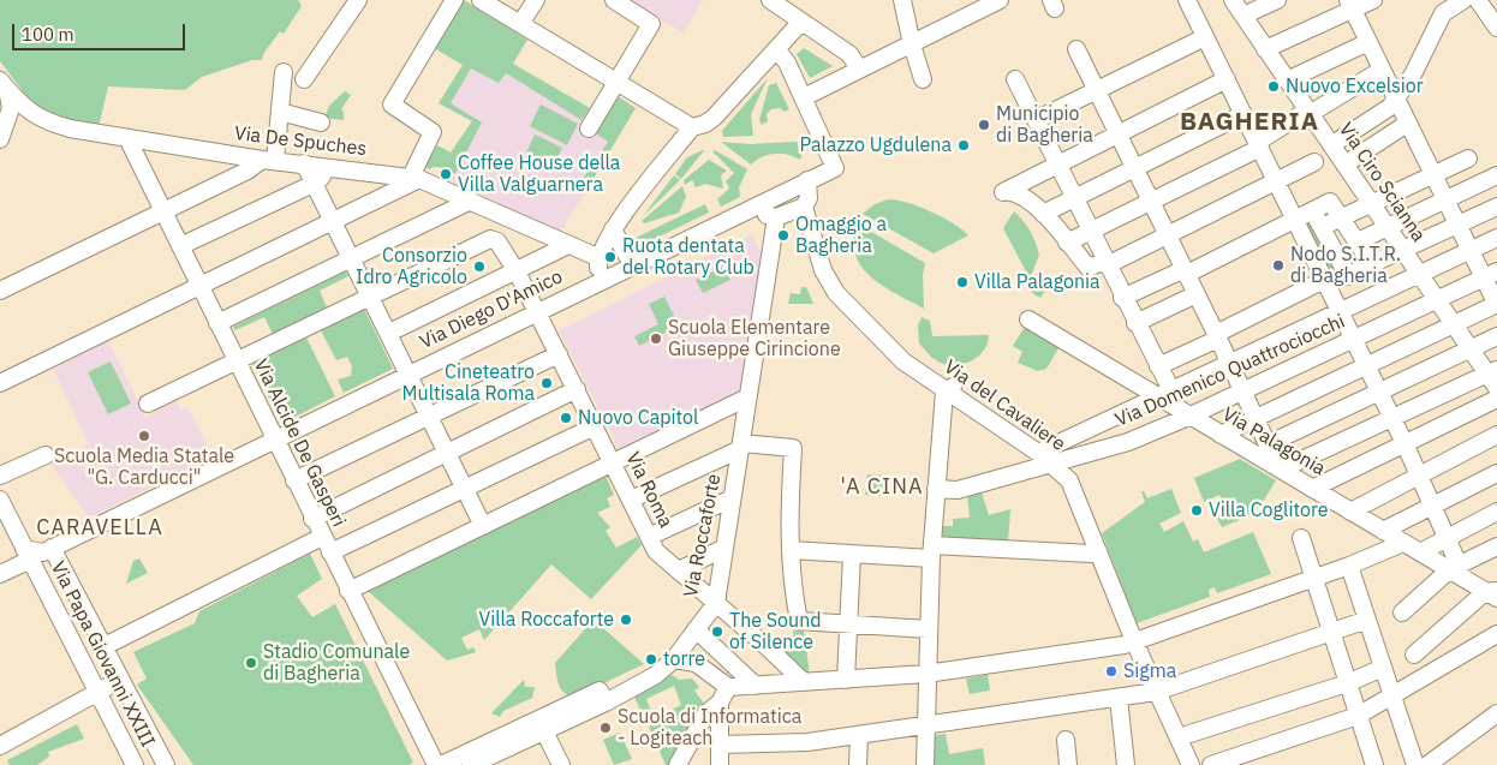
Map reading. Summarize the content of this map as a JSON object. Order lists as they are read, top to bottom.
{
  "streets": {
    "street": [
      "Via De Spuches",
      "Via Ciro Scianna",
      "Via Diego D'Amico",
      "Via Domenico Quattrociocchi",
      "Via del Cavaliere",
      "Via Palagonia",
      "Via Alcide De Gasperi",
      "Via Roma",
      "Via Roccaforte",
      "Via Papa Giovanni XXIII"
    ]
  },
  "crossings": [
    ["Via De Spuches", "Via Alcide De Gasperi"],
    ["Via Ciro Scianna", "Via Domenico Quattrociocchi"],
    ["Via Diego D'Amico", "Via Alcide De Gasperi"],
    ["Via Diego D'Amico", "Via Roma"],
    ["Via Diego D'Amico", "Via Papa Giovanni XXIII"],
    ["Via Domenico Quattrociocchi", "Via del Cavaliere"],
    ["Via Domenico Quattrociocchi", "Via Palagonia"],
    ["Via Roma", "Via Roccaforte"]
  ],
  "districts": ["BAGHERIA", "'A CINA", "CARAVELLA"],
  "places": [
    "Nuovo Excelsior",
    "Municipio di Bagheria",
    "Palazzo Ugdulena",
    "Coffee House della Villa Valguarnera",
    "Omaggio a Bagheria",
    "Ruota dentata del Rotary Club",
    "Nodo S.I.T.R. di Bagheria",
    "Consorzio Idro Agricolo",
    "Villa Palagonia",
    "Scuola Elementare Giuseppe Cirincione",
    "Cineteatro Multisala Roma",
    "Nuovo Capitol",
    "Scuola Media Statale \"G. Carducci\"",
    "Villa Coglitore",
    "Villa Roccaforte",
    "The Sound of Silence",
    "torre",
    "Stadio Comunale di Bagheria",
    "Sigma",
    "Scuola di Informatica - Logiteach"
  ],
  "scale_bar": "100 m"
}
